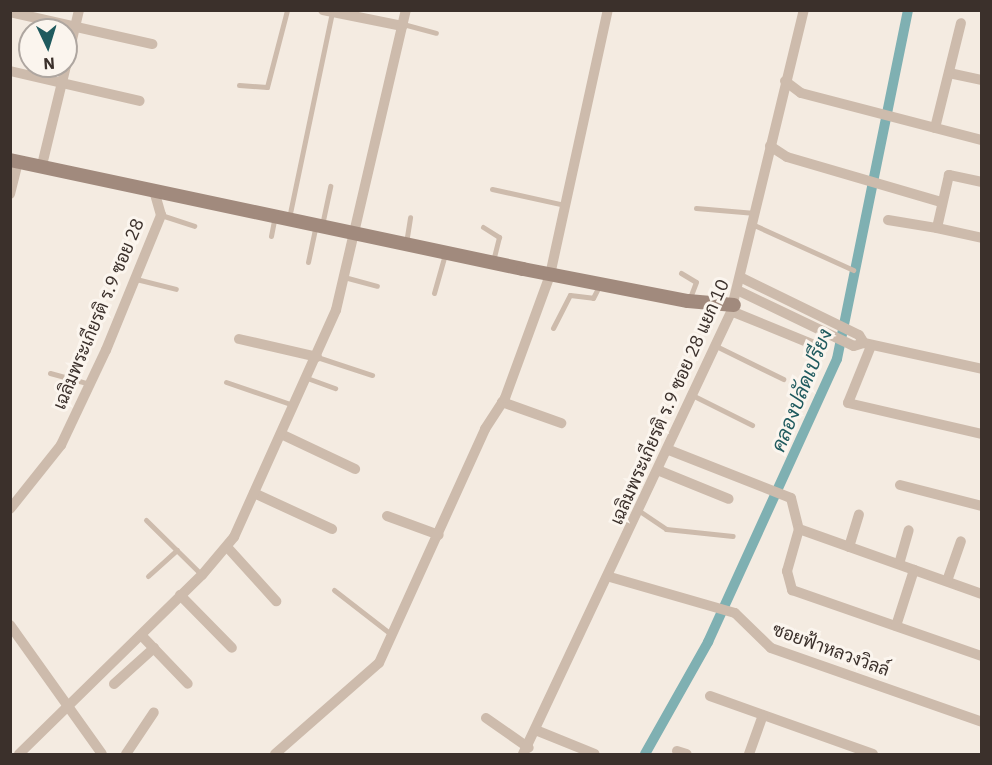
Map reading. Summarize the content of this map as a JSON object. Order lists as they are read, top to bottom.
{
  "streets": {
    "street": ["เฉลิมพระเกียรติ ร.9 ซอย 28", "เฉลิมพระเกียรติ ร.9 ซอย 28 แยก 10", "ซอยฟ้าหลวงวิลล์"]
  },
  "crossings": [
    ["เฉลิมพระเกียรติ ร.9 ซอย 28 แยก 10", "ซอยฟ้าหลวงวิลล์"]
  ],
  "water": ["คลองปลัดเปรียง"],
  "north": "bottom"
}
